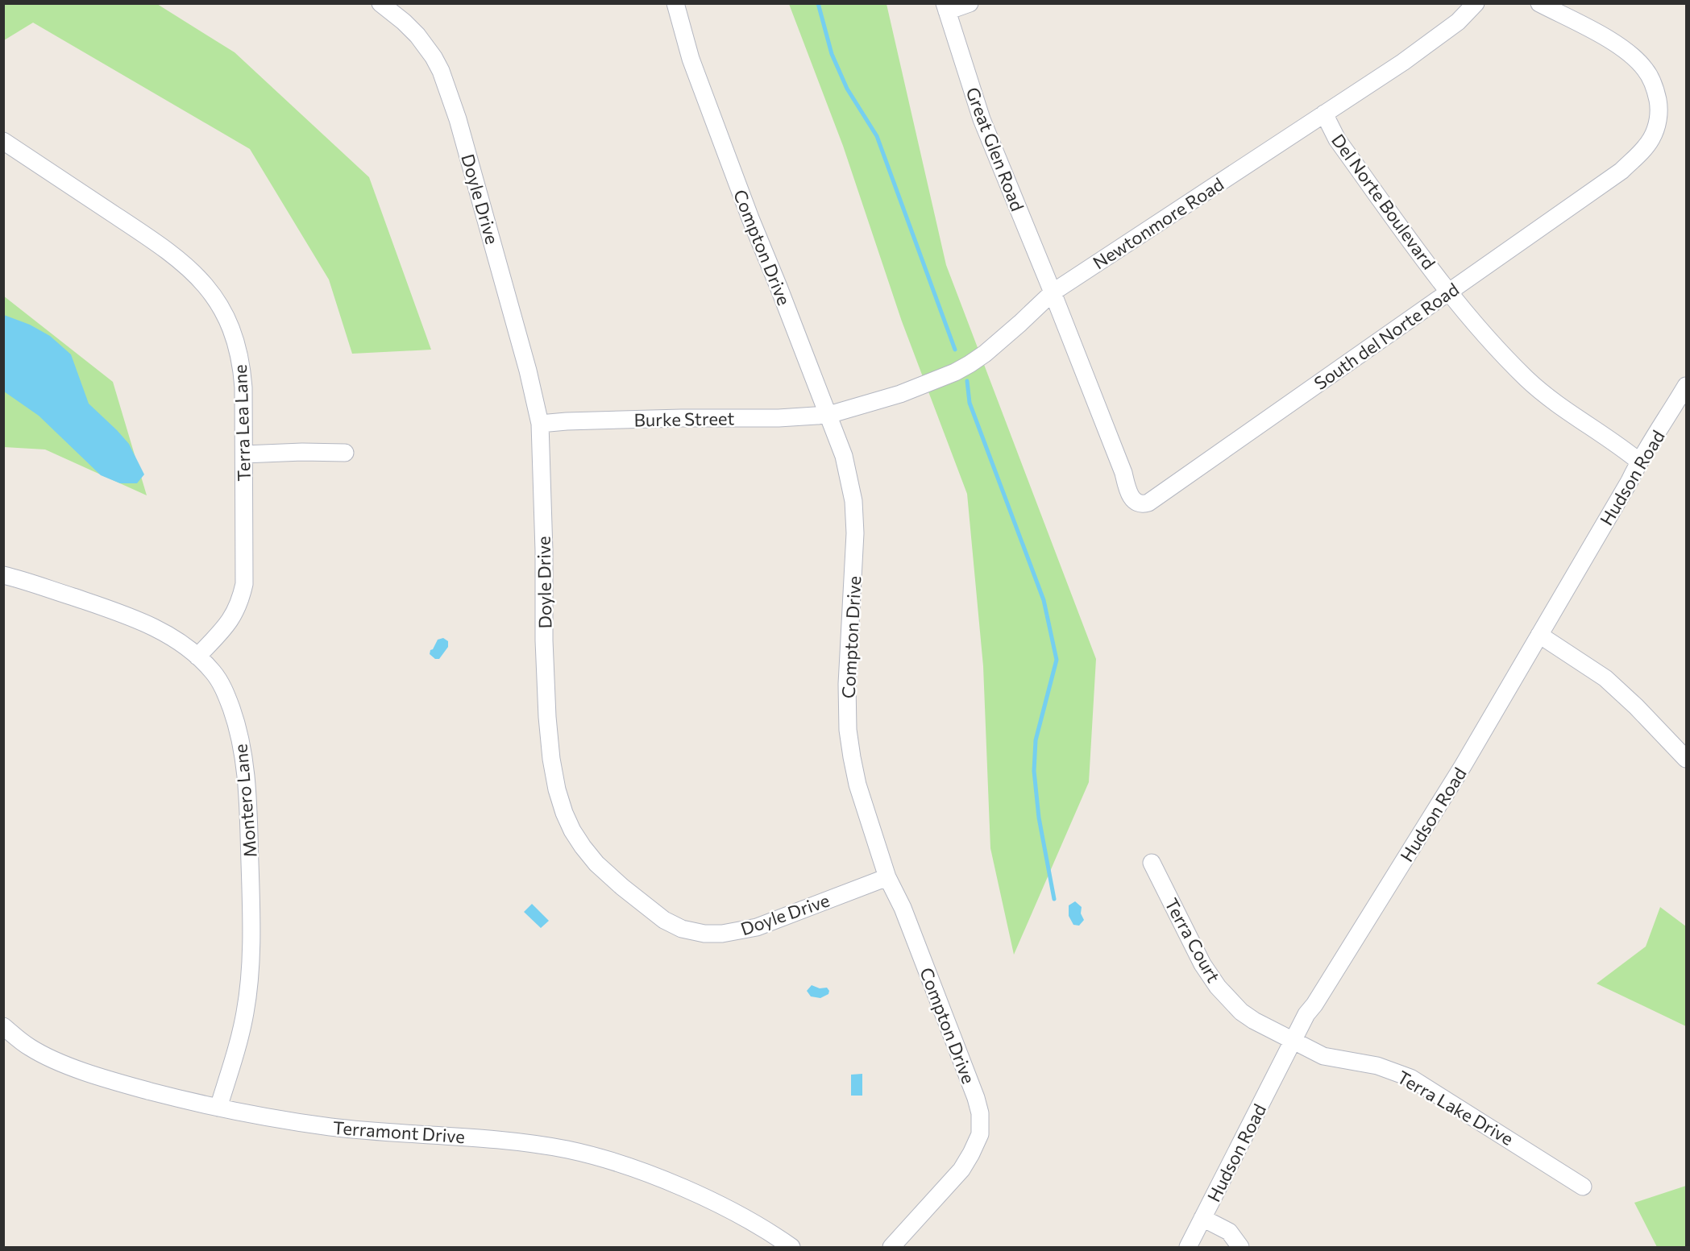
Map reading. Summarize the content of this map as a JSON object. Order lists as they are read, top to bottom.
{
  "streets": {
    "street": [
      "Great Glen Road",
      "Doyle Drive",
      "Del Norte Boulevard",
      "Newtonmore Road",
      "Compton Drive",
      "South del Norte Road",
      "Burke Street",
      "Terra Lea Lane",
      "Hudson Road",
      "Montero Lane",
      "Terra Court",
      "Terra Lake Drive",
      "Terramont Drive"
    ]
  },
  "crossings": [
    ["Great Glen Road", "Newtonmore Road"],
    ["Great Glen Road", "South del Norte Road"],
    ["Doyle Drive", "Compton Drive"],
    ["Doyle Drive", "Burke Street"],
    ["Del Norte Boulevard", "Newtonmore Road"],
    ["Del Norte Boulevard", "South del Norte Road"],
    ["Del Norte Boulevard", "Hudson Road"],
    ["Newtonmore Road", "Compton Drive"],
    ["Newtonmore Road", "South del Norte Road"],
    ["Newtonmore Road", "Burke Street"],
    ["Compton Drive", "Burke Street"],
    ["Terra Lea Lane", "Montero Lane"],
    ["Hudson Road", "Terra Court"],
    ["Hudson Road", "Terra Lake Drive"],
    ["Montero Lane", "Terramont Drive"],
    ["Terra Court", "Terra Lake Drive"]
  ]
}
